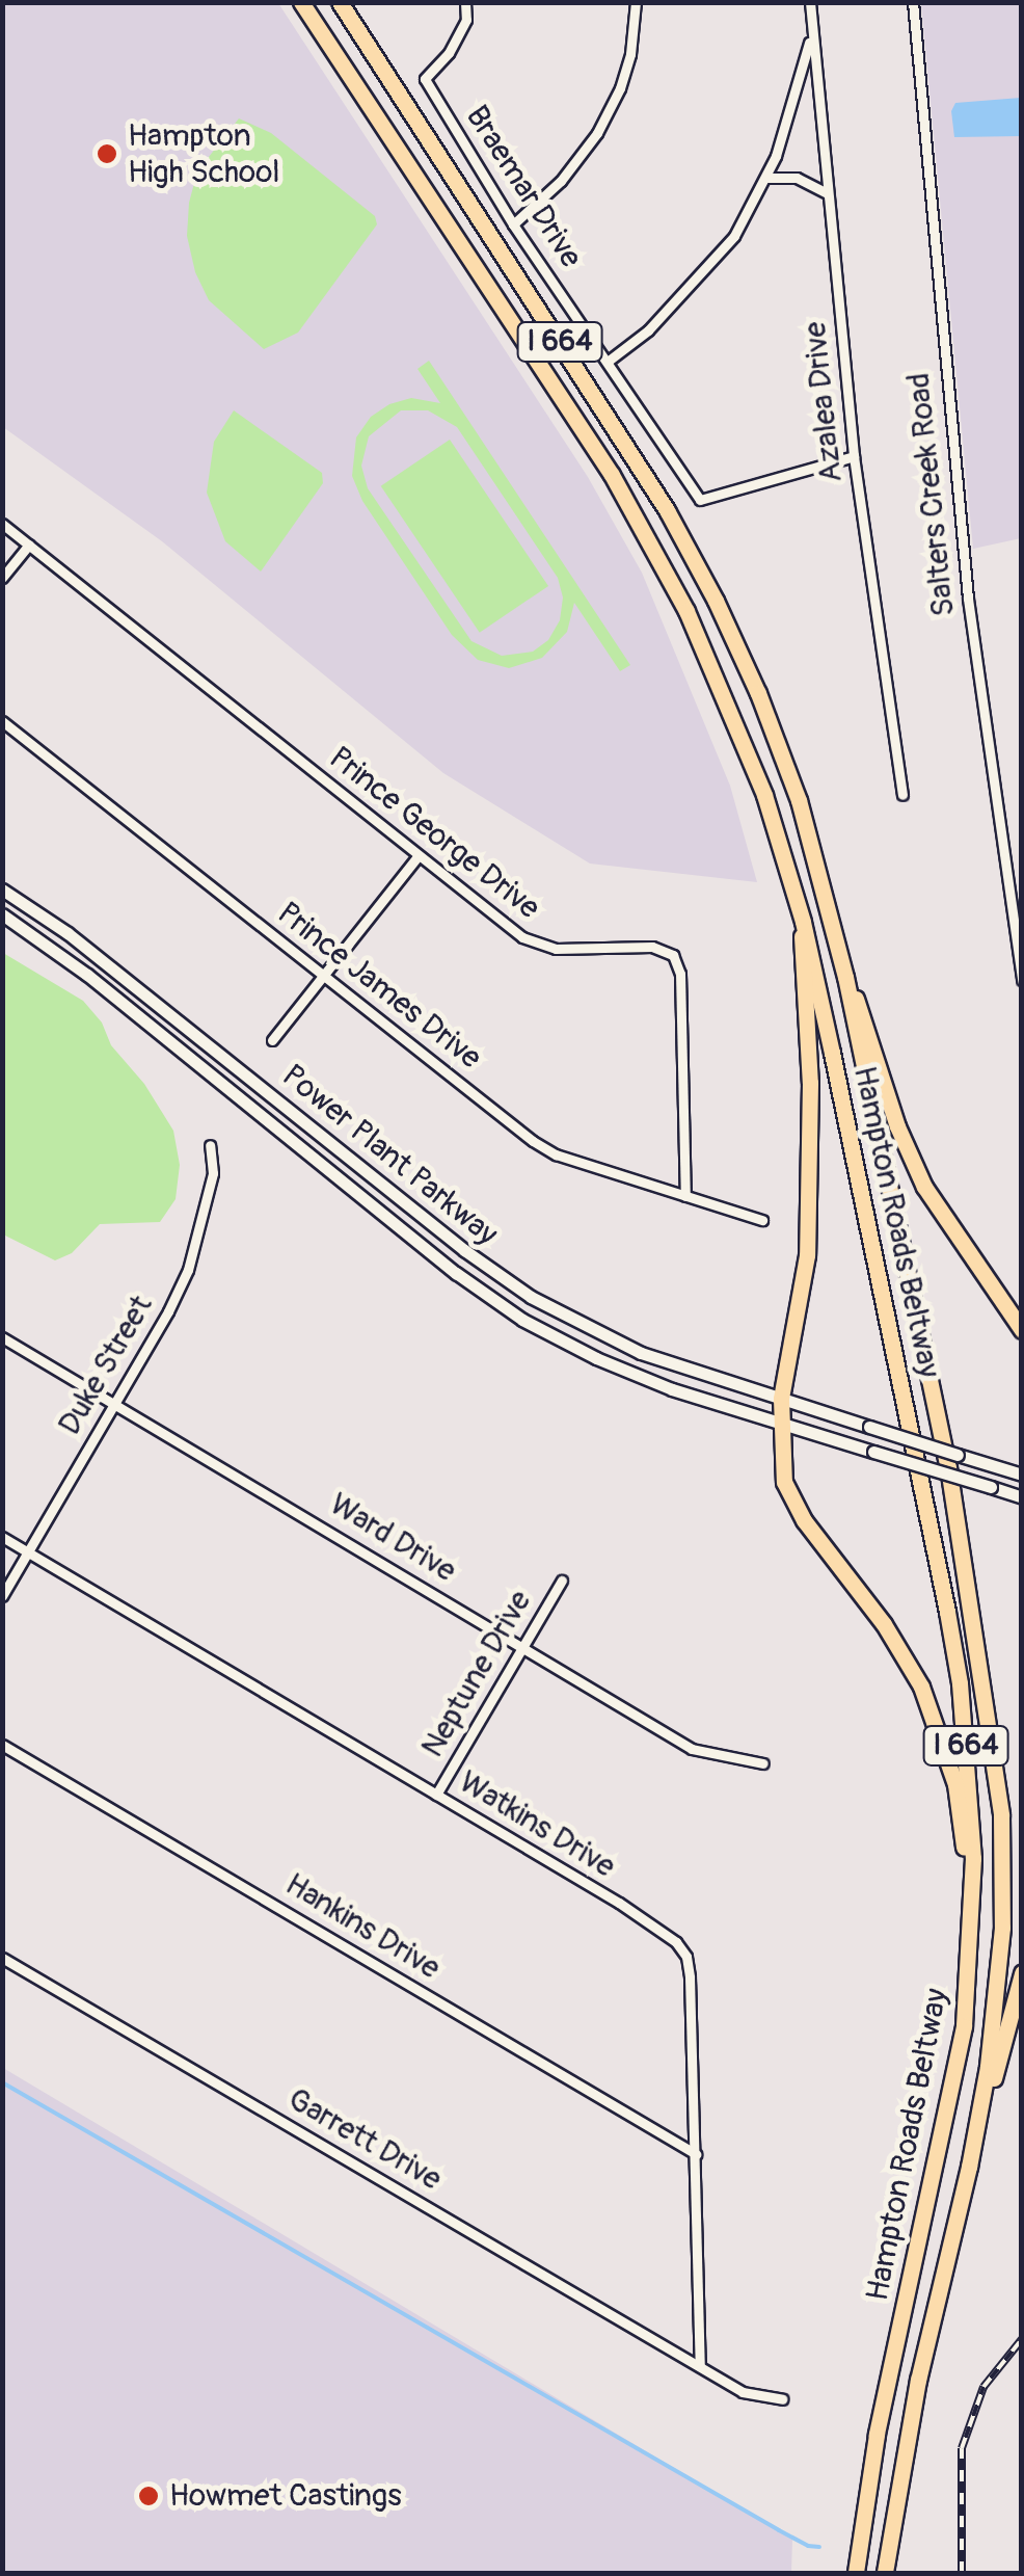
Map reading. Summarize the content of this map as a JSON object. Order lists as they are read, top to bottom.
{
  "streets": {
    "highway": ["I 664", "Hampton Roads Beltway"],
    "main road": ["Power Plant Parkway"],
    "street": [
      "Braemar Drive",
      "Azalea Drive",
      "Salters Creek Road",
      "Prince George Drive",
      "Prince James Drive",
      "Duke Street",
      "Ward Drive",
      "Neptune Drive",
      "Watkins Drive",
      "Hankins Drive",
      "Garrett Drive"
    ]
  },
  "crossings": [
    ["Braemar Drive", "Azalea Drive"],
    ["Prince George Drive", "Prince James Drive"],
    ["Duke Street", "Ward Drive"],
    ["Duke Street", "Watkins Drive"],
    ["Ward Drive", "Neptune Drive"],
    ["Neptune Drive", "Watkins Drive"],
    ["Watkins Drive", "Hankins Drive"],
    ["Watkins Drive", "Garrett Drive"]
  ],
  "places": ["Hampton High School", "Howmet Castings"]
}
